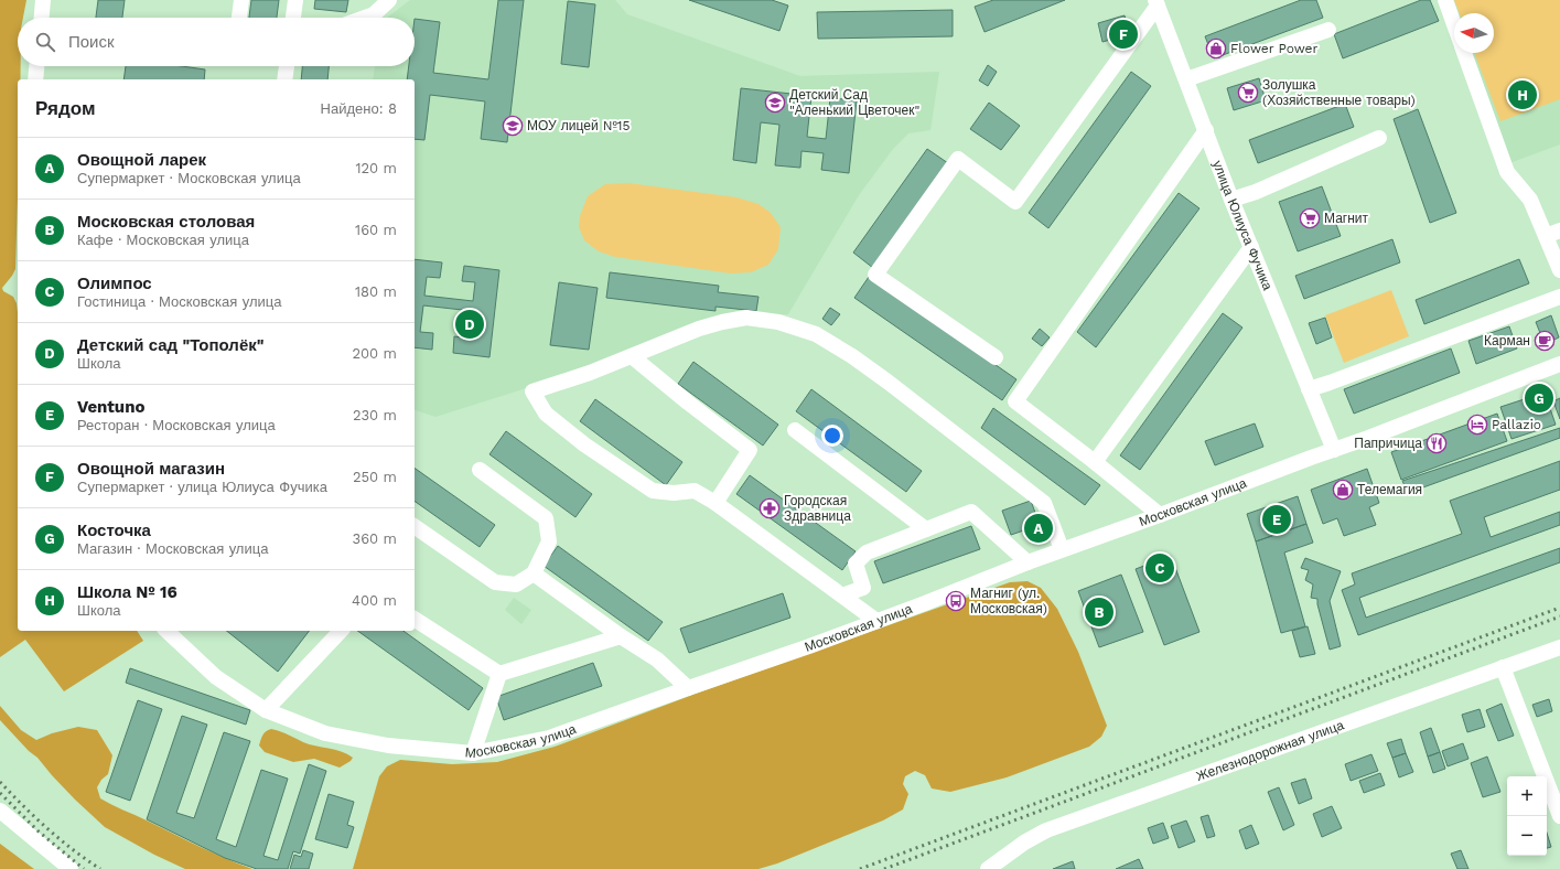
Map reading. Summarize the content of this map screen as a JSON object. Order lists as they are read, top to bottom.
{
  "streets": {
    "street": ["улица Юлиуса Фучика", "Московская улица", "Железнодорожная улица"]
  },
  "crossings": [
    ["улица Юлиуса Фучика", "Московская улица"]
  ],
  "places": {
    "shop": ["Flower Power", "Телемагия"],
    "supermarket": ["Золушка (Хозяйственные товары)", "Магнит"],
    "school or university": ["Детский Сад \"Аленький Цветочек\"", "МОУ лицей №15"],
    "cafe": ["Карман"],
    "hotel": ["Pallazio"],
    "restaurant": ["Папричица"],
    "pharmacy": ["Городская Здравница"],
    "bus stop": ["Магниг (ул. Московская)"]
  },
  "north": "left",
  "page": {
    "pins": [
      "F",
      "H",
      "D",
      "G",
      "E",
      "A",
      "C",
      "B"
    ],
    "search": "Поиск",
    "heading": ["Рядом", "Найдено: 8"],
    "list": [
      {
        "mark": "A",
        "name": "Овощной ларек",
        "note": "Супермаркет · Московская улица",
        "value": "120 m"
      },
      {
        "mark": "B",
        "name": "Московская столовая",
        "note": "Кафе · Московская улица",
        "value": "160 m"
      },
      {
        "mark": "C",
        "name": "Олимпос",
        "note": "Гостиница · Московская улица",
        "value": "180 m"
      },
      {
        "mark": "D",
        "name": "Детский сад \"Тополёк\"",
        "note": "Школа",
        "value": "200 m"
      },
      {
        "mark": "E",
        "name": "Ventuno",
        "note": "Ресторан · Московская улица",
        "value": "230 m"
      },
      {
        "mark": "F",
        "name": "Овощной магазин",
        "note": "Супермаркет · улица Юлиуса Фучика",
        "value": "250 m"
      },
      {
        "mark": "G",
        "name": "Косточка",
        "note": "Магазин · Московская улица",
        "value": "360 m"
      },
      {
        "mark": "H",
        "name": "Школа № 16",
        "note": "Школа",
        "value": "400 m"
      }
    ],
    "map_buttons": ["+", "−"]
  }
}
